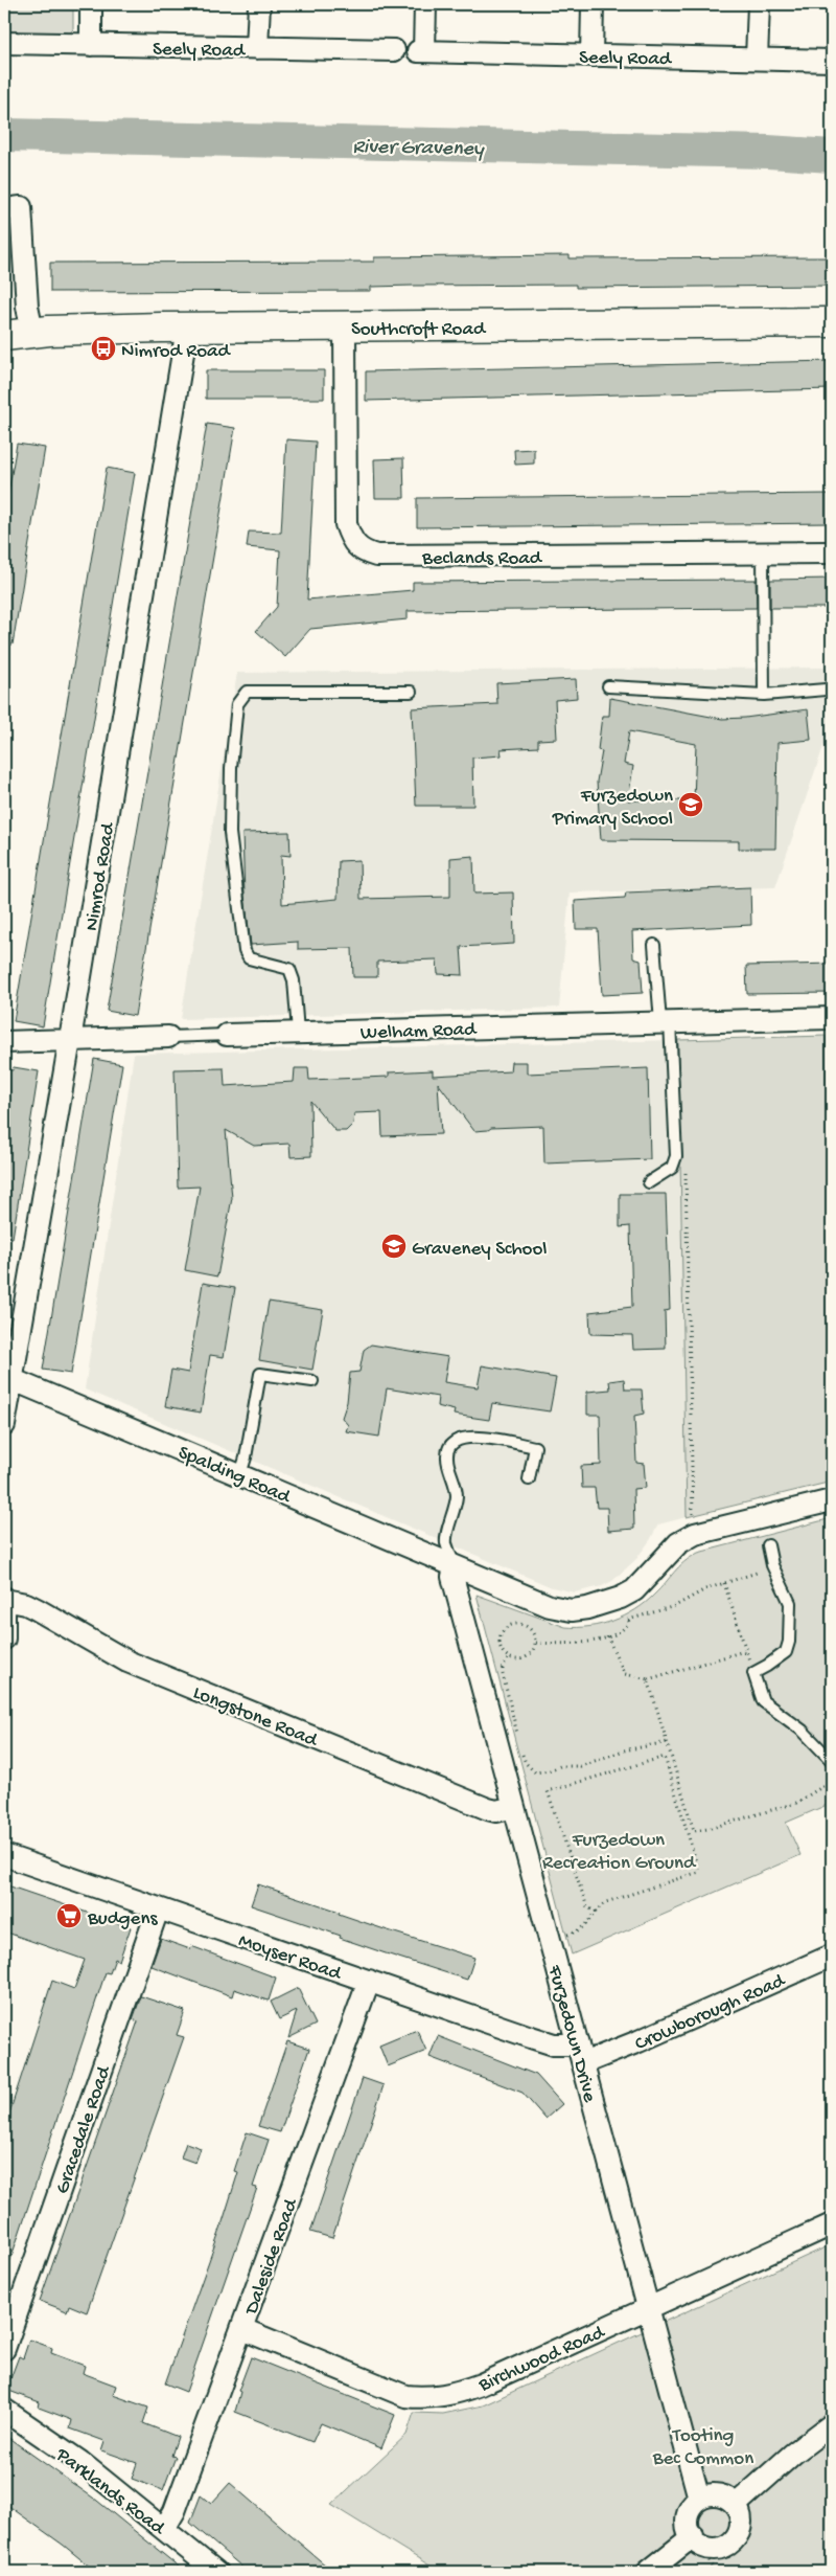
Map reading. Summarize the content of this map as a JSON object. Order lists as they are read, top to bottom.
{
  "streets": {
    "street": [
      "Seely Road",
      "Southcroft Road",
      "Beclands Road",
      "Nimrod Road",
      "Welham Road",
      "Spalding Road",
      "Longstone Road",
      "Moyser Road",
      "Crowborough Road",
      "Furzedown Drive",
      "Gracedale Road",
      "Daleside Road",
      "Birchwood Road",
      "Parklands Road"
    ]
  },
  "crossings": [
    ["Southcroft Road", "Beclands Road"],
    ["Southcroft Road", "Nimrod Road"],
    ["Nimrod Road", "Welham Road"],
    ["Nimrod Road", "Spalding Road"],
    ["Spalding Road", "Furzedown Drive"],
    ["Longstone Road", "Furzedown Drive"],
    ["Moyser Road", "Crowborough Road"],
    ["Moyser Road", "Furzedown Drive"],
    ["Moyser Road", "Gracedale Road"],
    ["Moyser Road", "Daleside Road"],
    ["Crowborough Road", "Furzedown Drive"],
    ["Furzedown Drive", "Birchwood Road"],
    ["Daleside Road", "Birchwood Road"],
    ["Daleside Road", "Parklands Road"]
  ],
  "water": ["River Graveney"],
  "parks": ["Furzedown Recreation Ground", "Tooting Bec Common"],
  "places": {
    "bus stop": ["Nimrod Road"],
    "school or university": ["Furzedown Primary School", "Graveney School"],
    "supermarket": ["Budgens"]
  }
}
